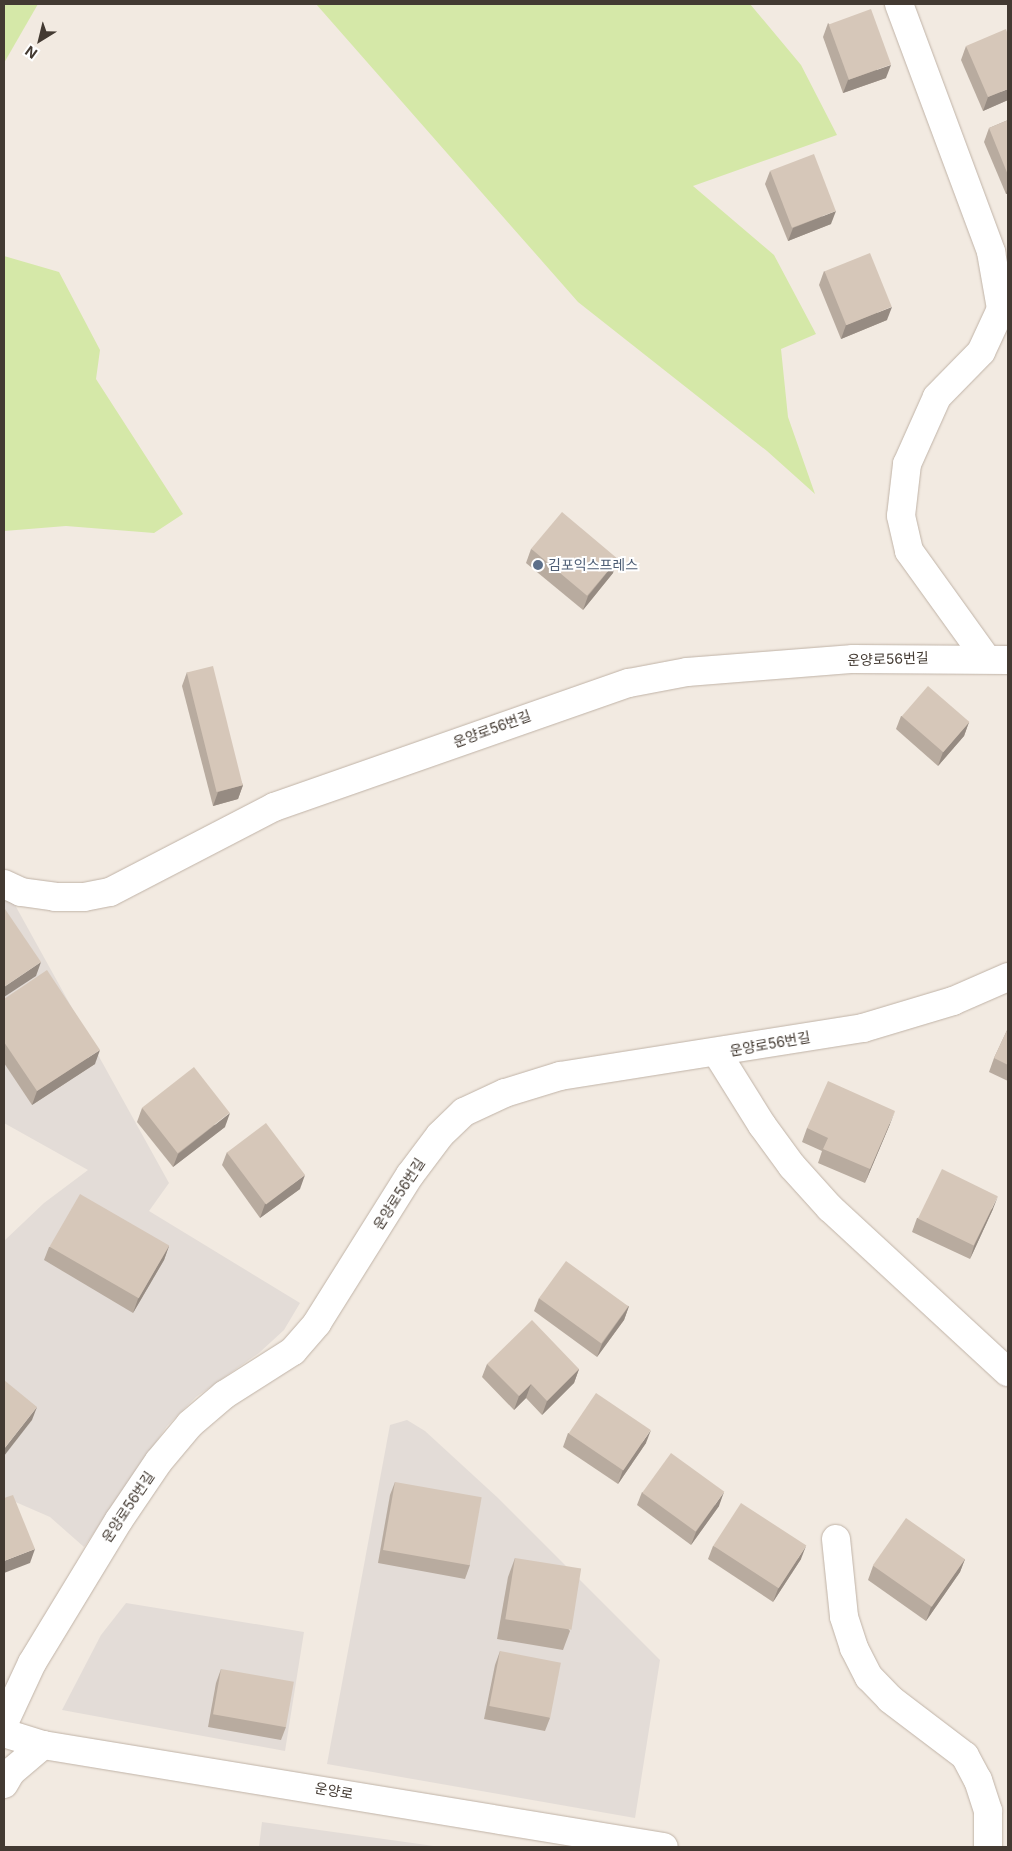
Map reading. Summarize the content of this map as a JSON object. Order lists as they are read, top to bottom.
{
  "streets": {
    "street": ["운양로56번길", "운양로"]
  },
  "places": ["김포익스프레스"],
  "north": "bottom left"
}
